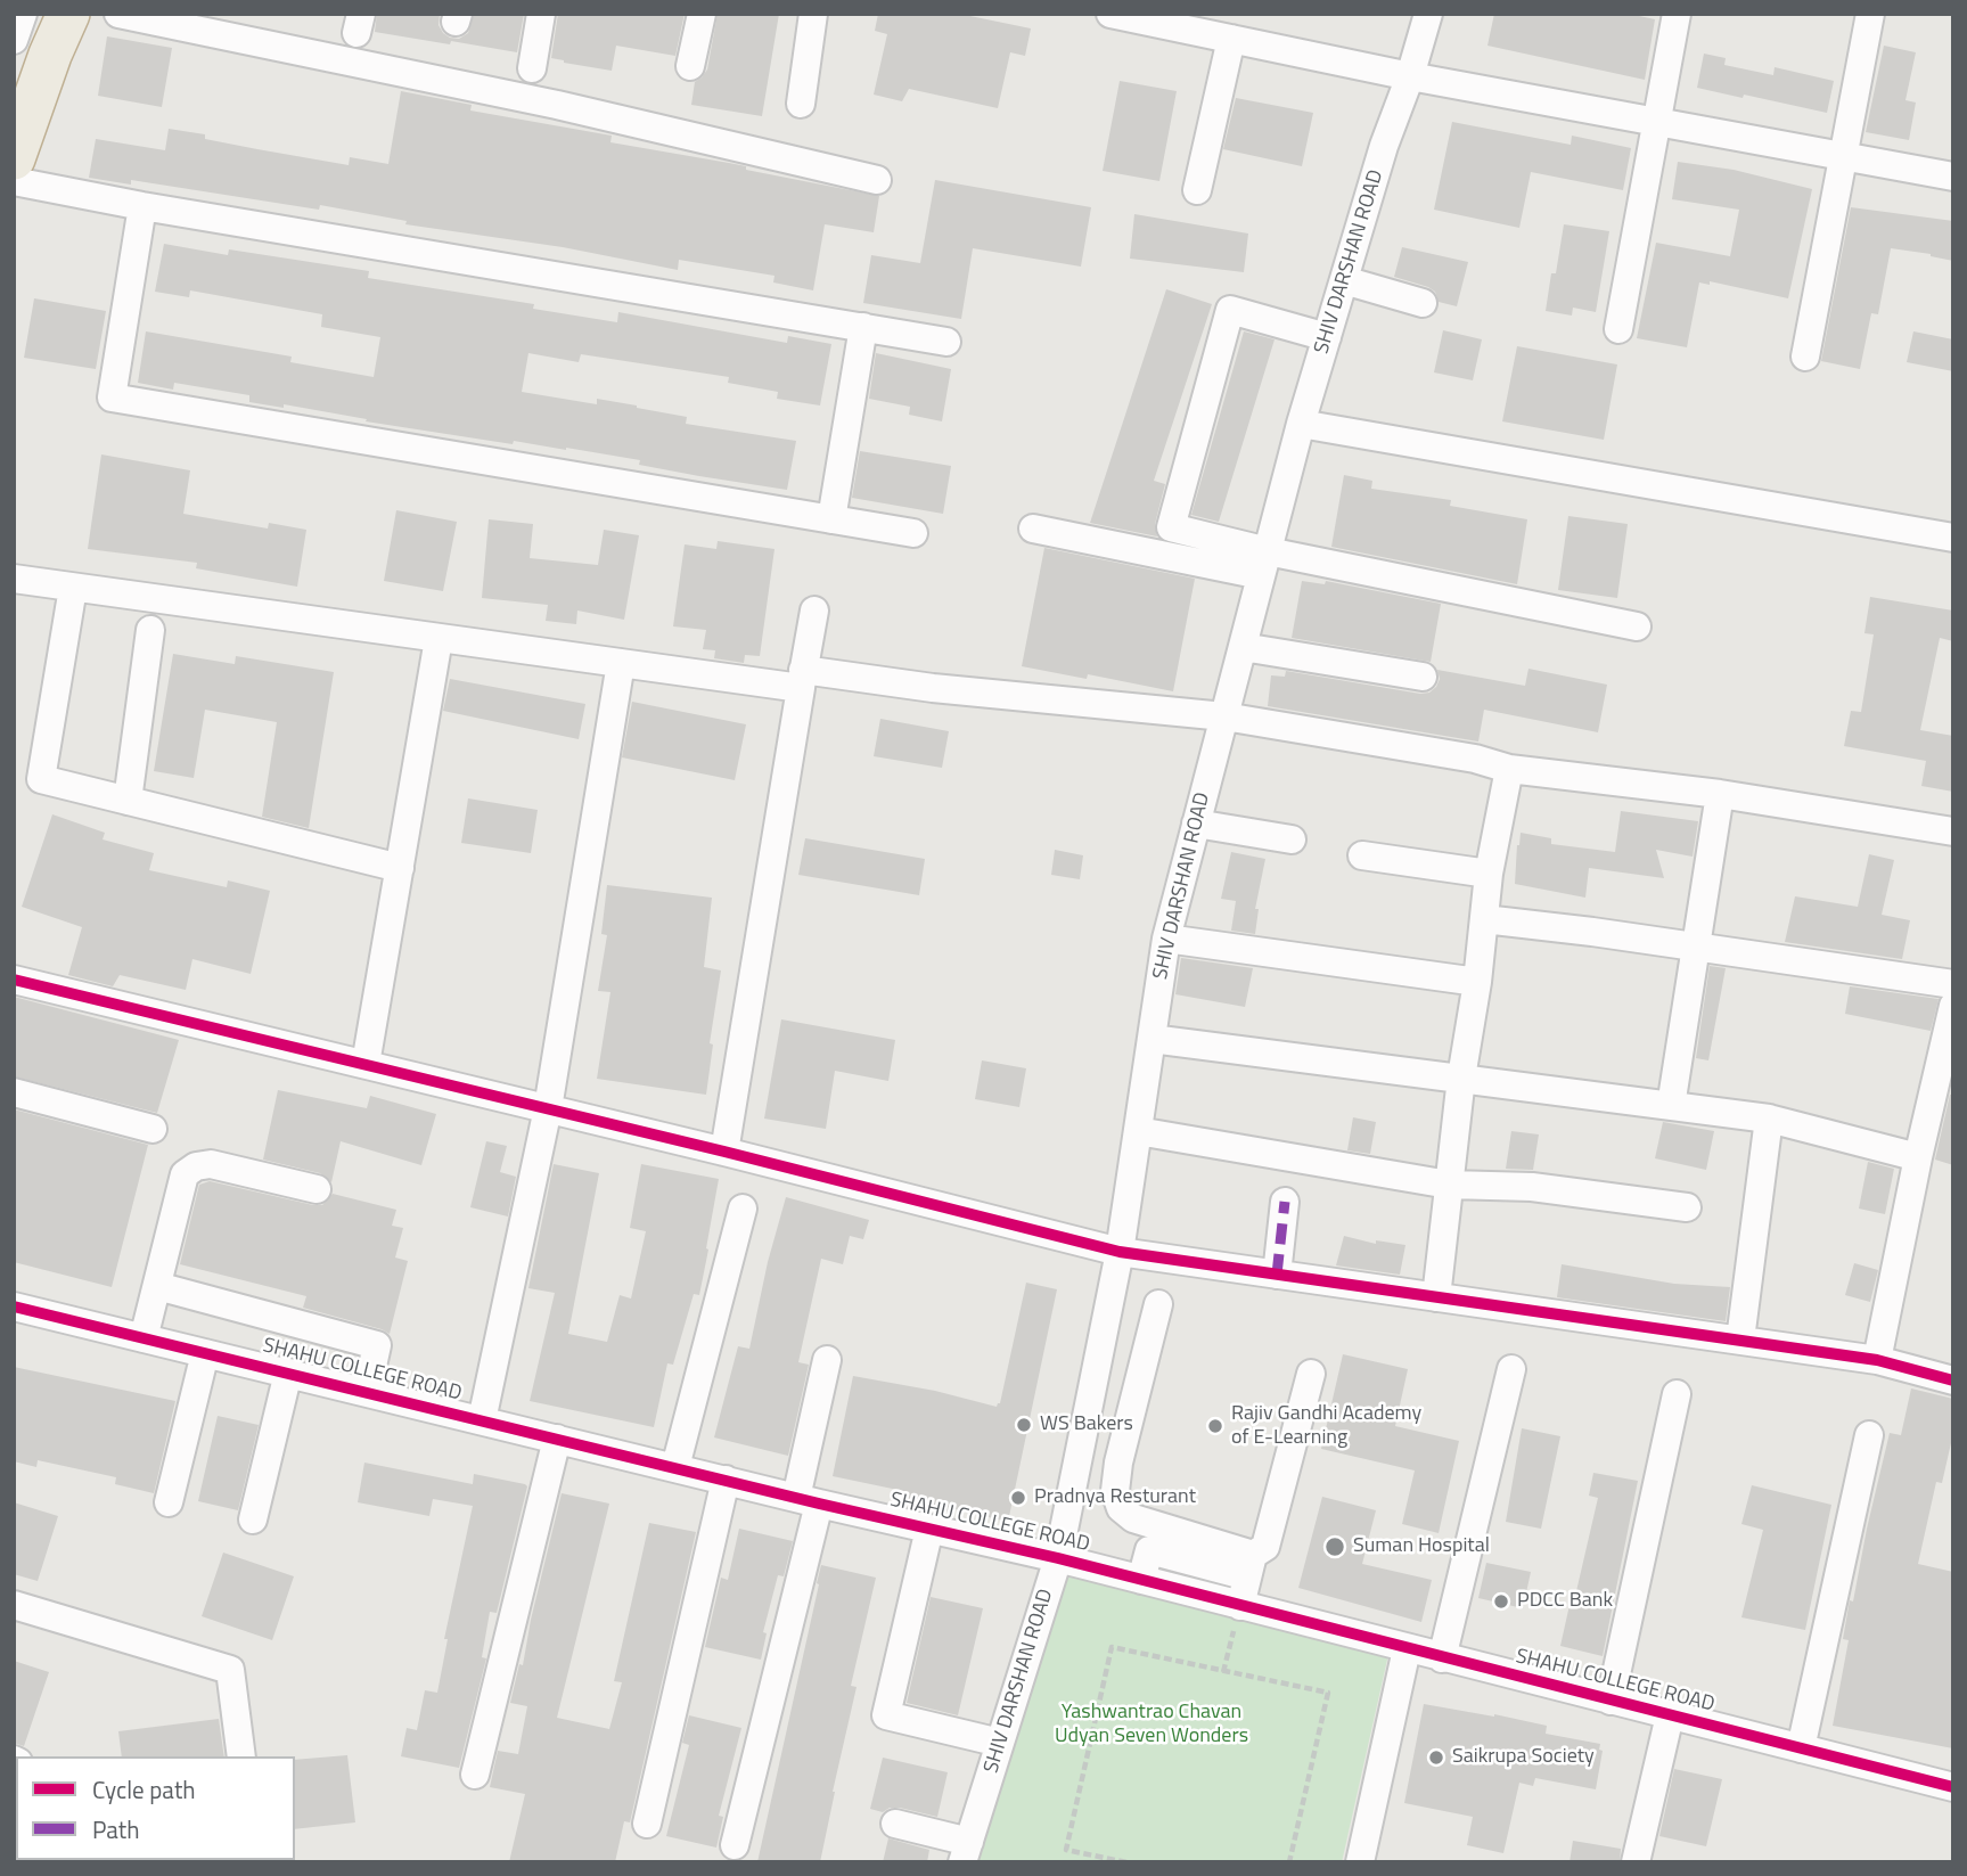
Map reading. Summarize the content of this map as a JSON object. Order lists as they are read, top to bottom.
{
  "streets": {
    "street": ["SHIV DARSHAN ROAD", "SHAHU COLLEGE ROAD"]
  },
  "crossings": [
    ["SHIV DARSHAN ROAD", "SHAHU COLLEGE ROAD"]
  ],
  "parks": ["Yashwantrao Chavan Udyan Seven Wonders"],
  "places": [
    "WS Bakers",
    "Rajiv Gandhi Academy of E-Learning",
    "Pradnya Resturant",
    "Suman Hospital",
    "PDCC Bank",
    "Saikrupa Society"
  ],
  "legend": ["Cycle path", "Path"]
}
